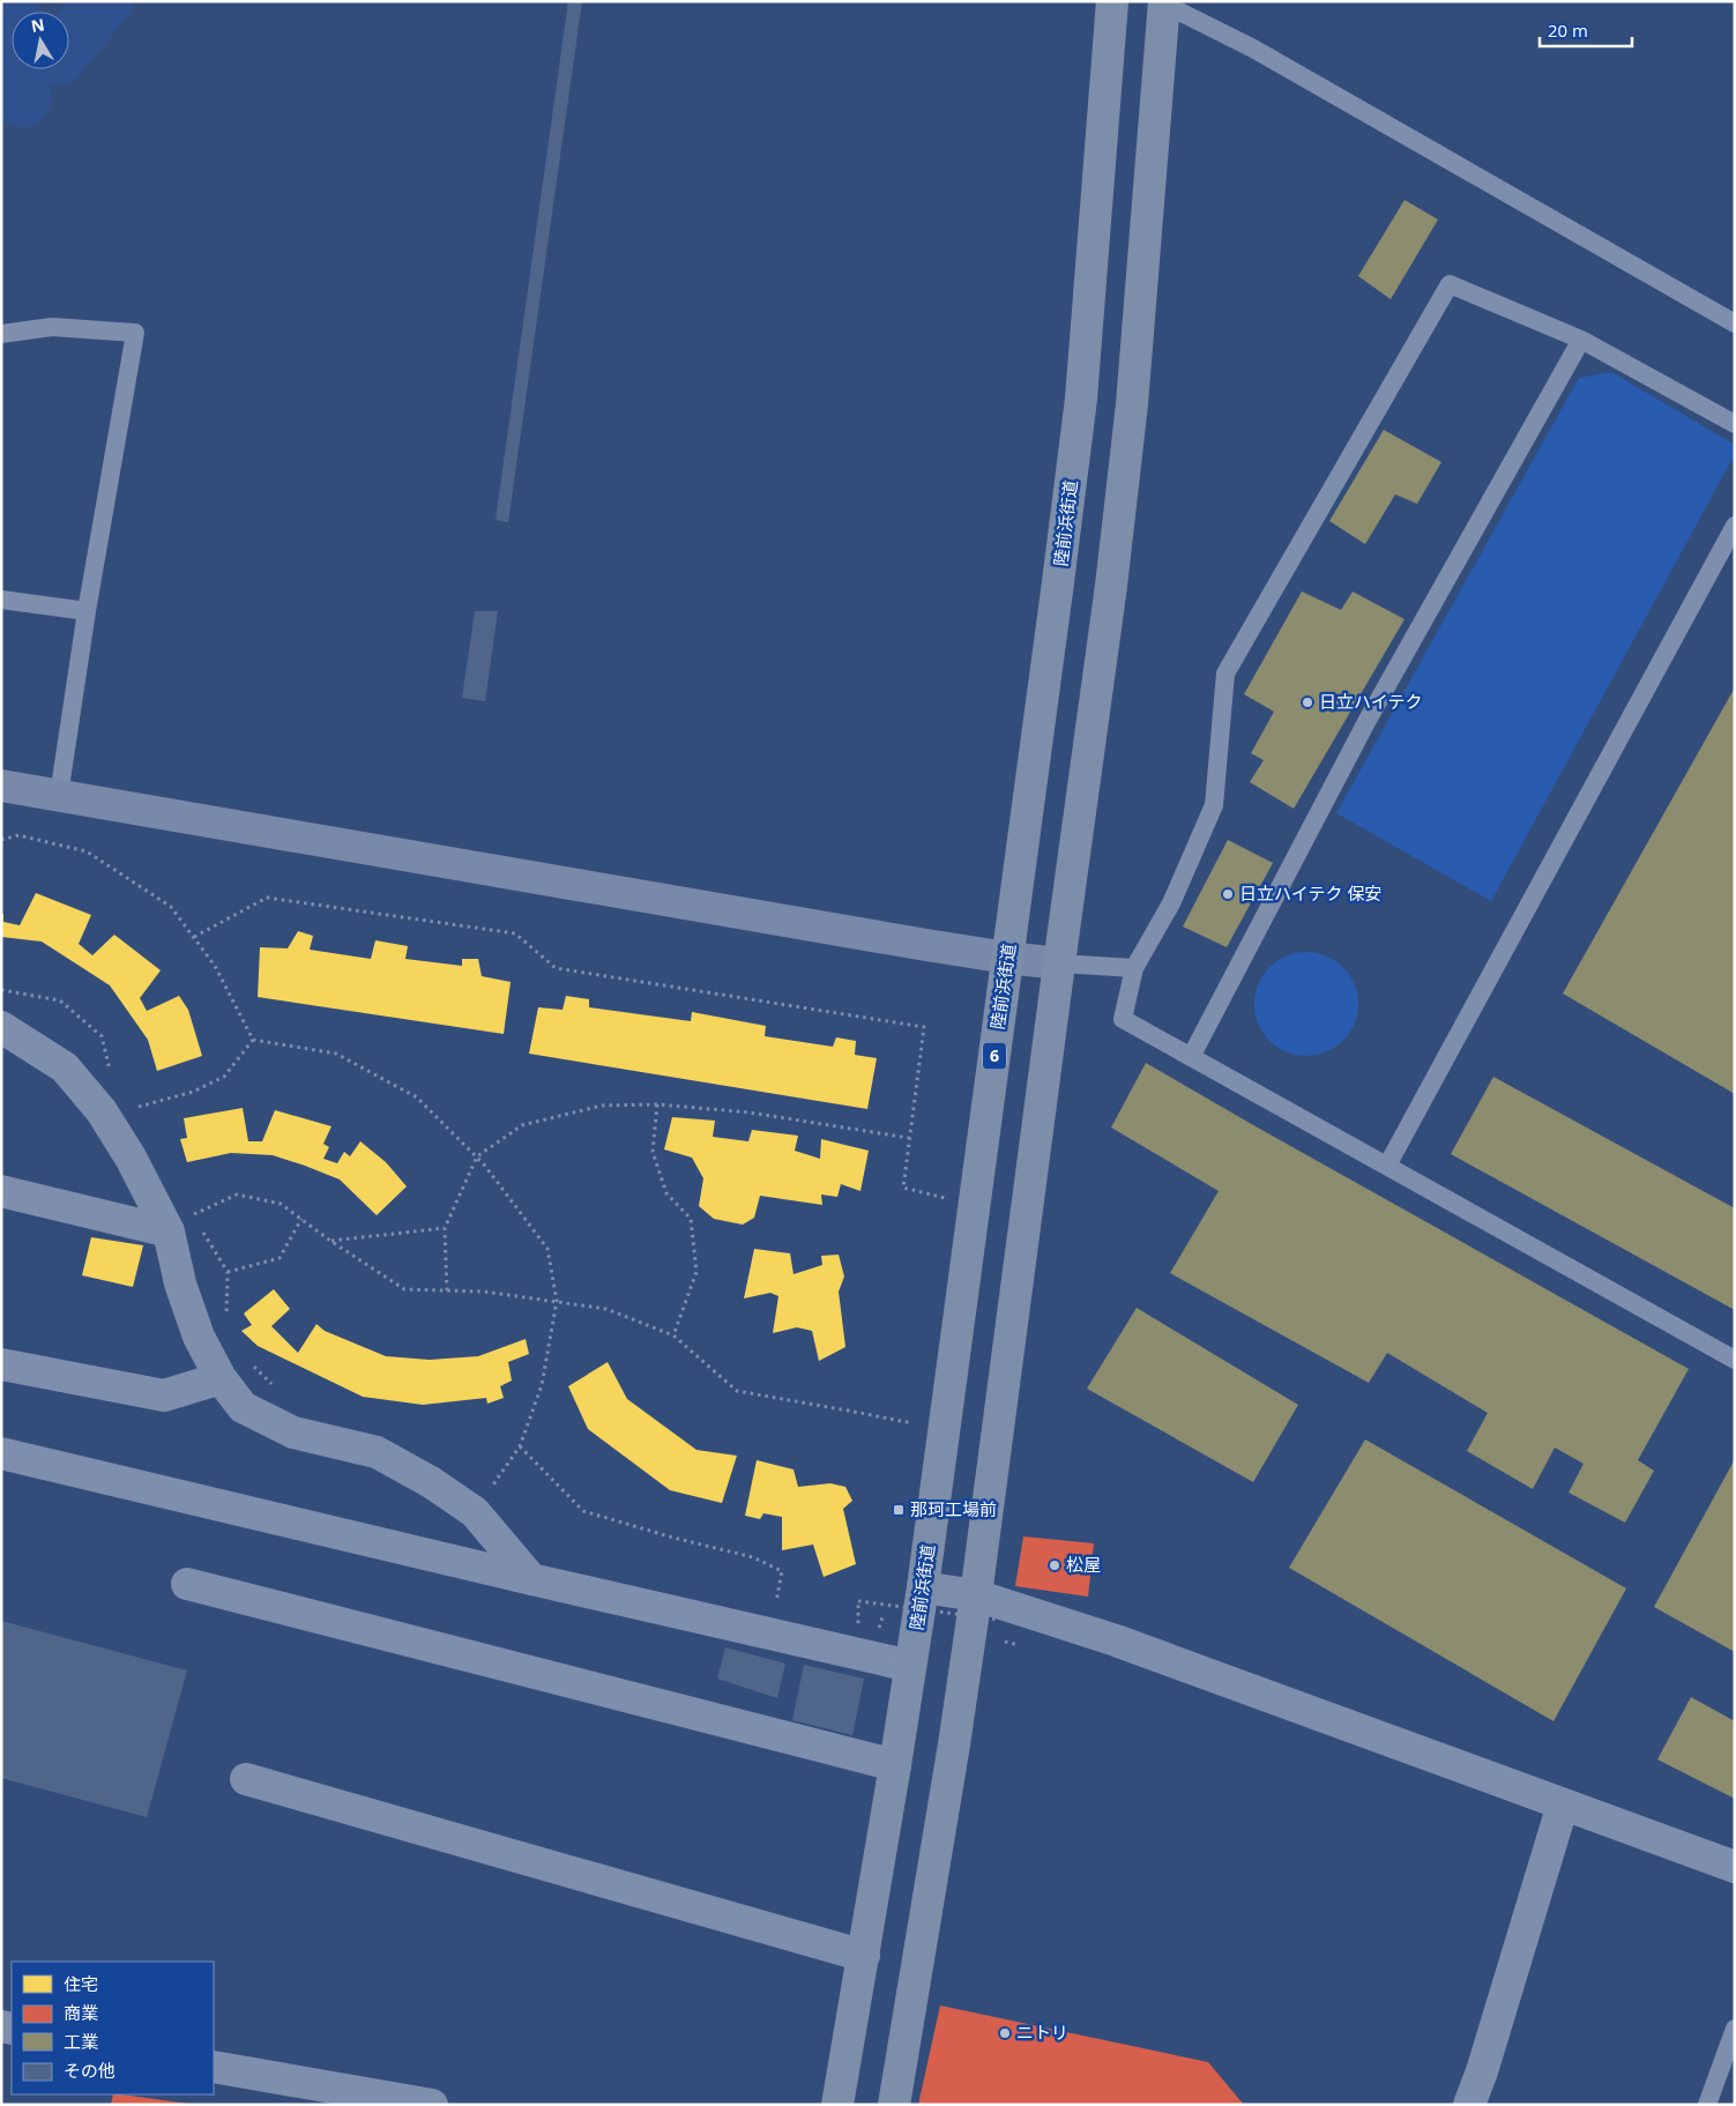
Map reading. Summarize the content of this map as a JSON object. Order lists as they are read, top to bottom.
{
  "streets": {
    "highway": ["陸前浜街道", "6"]
  },
  "places": {
    "other": [
      "日立ハイテク",
      "日立ハイテク 保安",
      "松屋",
      "ニトリ"
    ],
    "transit": ["那珂工場前"]
  },
  "legend": [
    "住宅",
    "商業",
    "工業",
    "その他"
  ],
  "scale_bar": "20 m",
  "north": "top"
}
